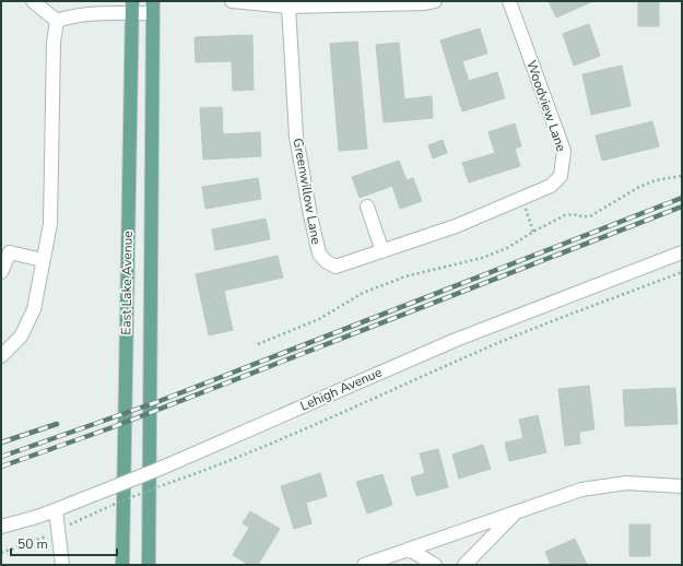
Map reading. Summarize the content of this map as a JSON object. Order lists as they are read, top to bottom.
{
  "streets": {
    "main road": ["East Lake Avenue"],
    "street": ["Woodview Lane", "Greenwillow Lane", "Lehigh Avenue"]
  },
  "crossings": [
    ["Woodview Lane", "Greenwillow Lane"]
  ],
  "scale_bar": "50 m"
}
